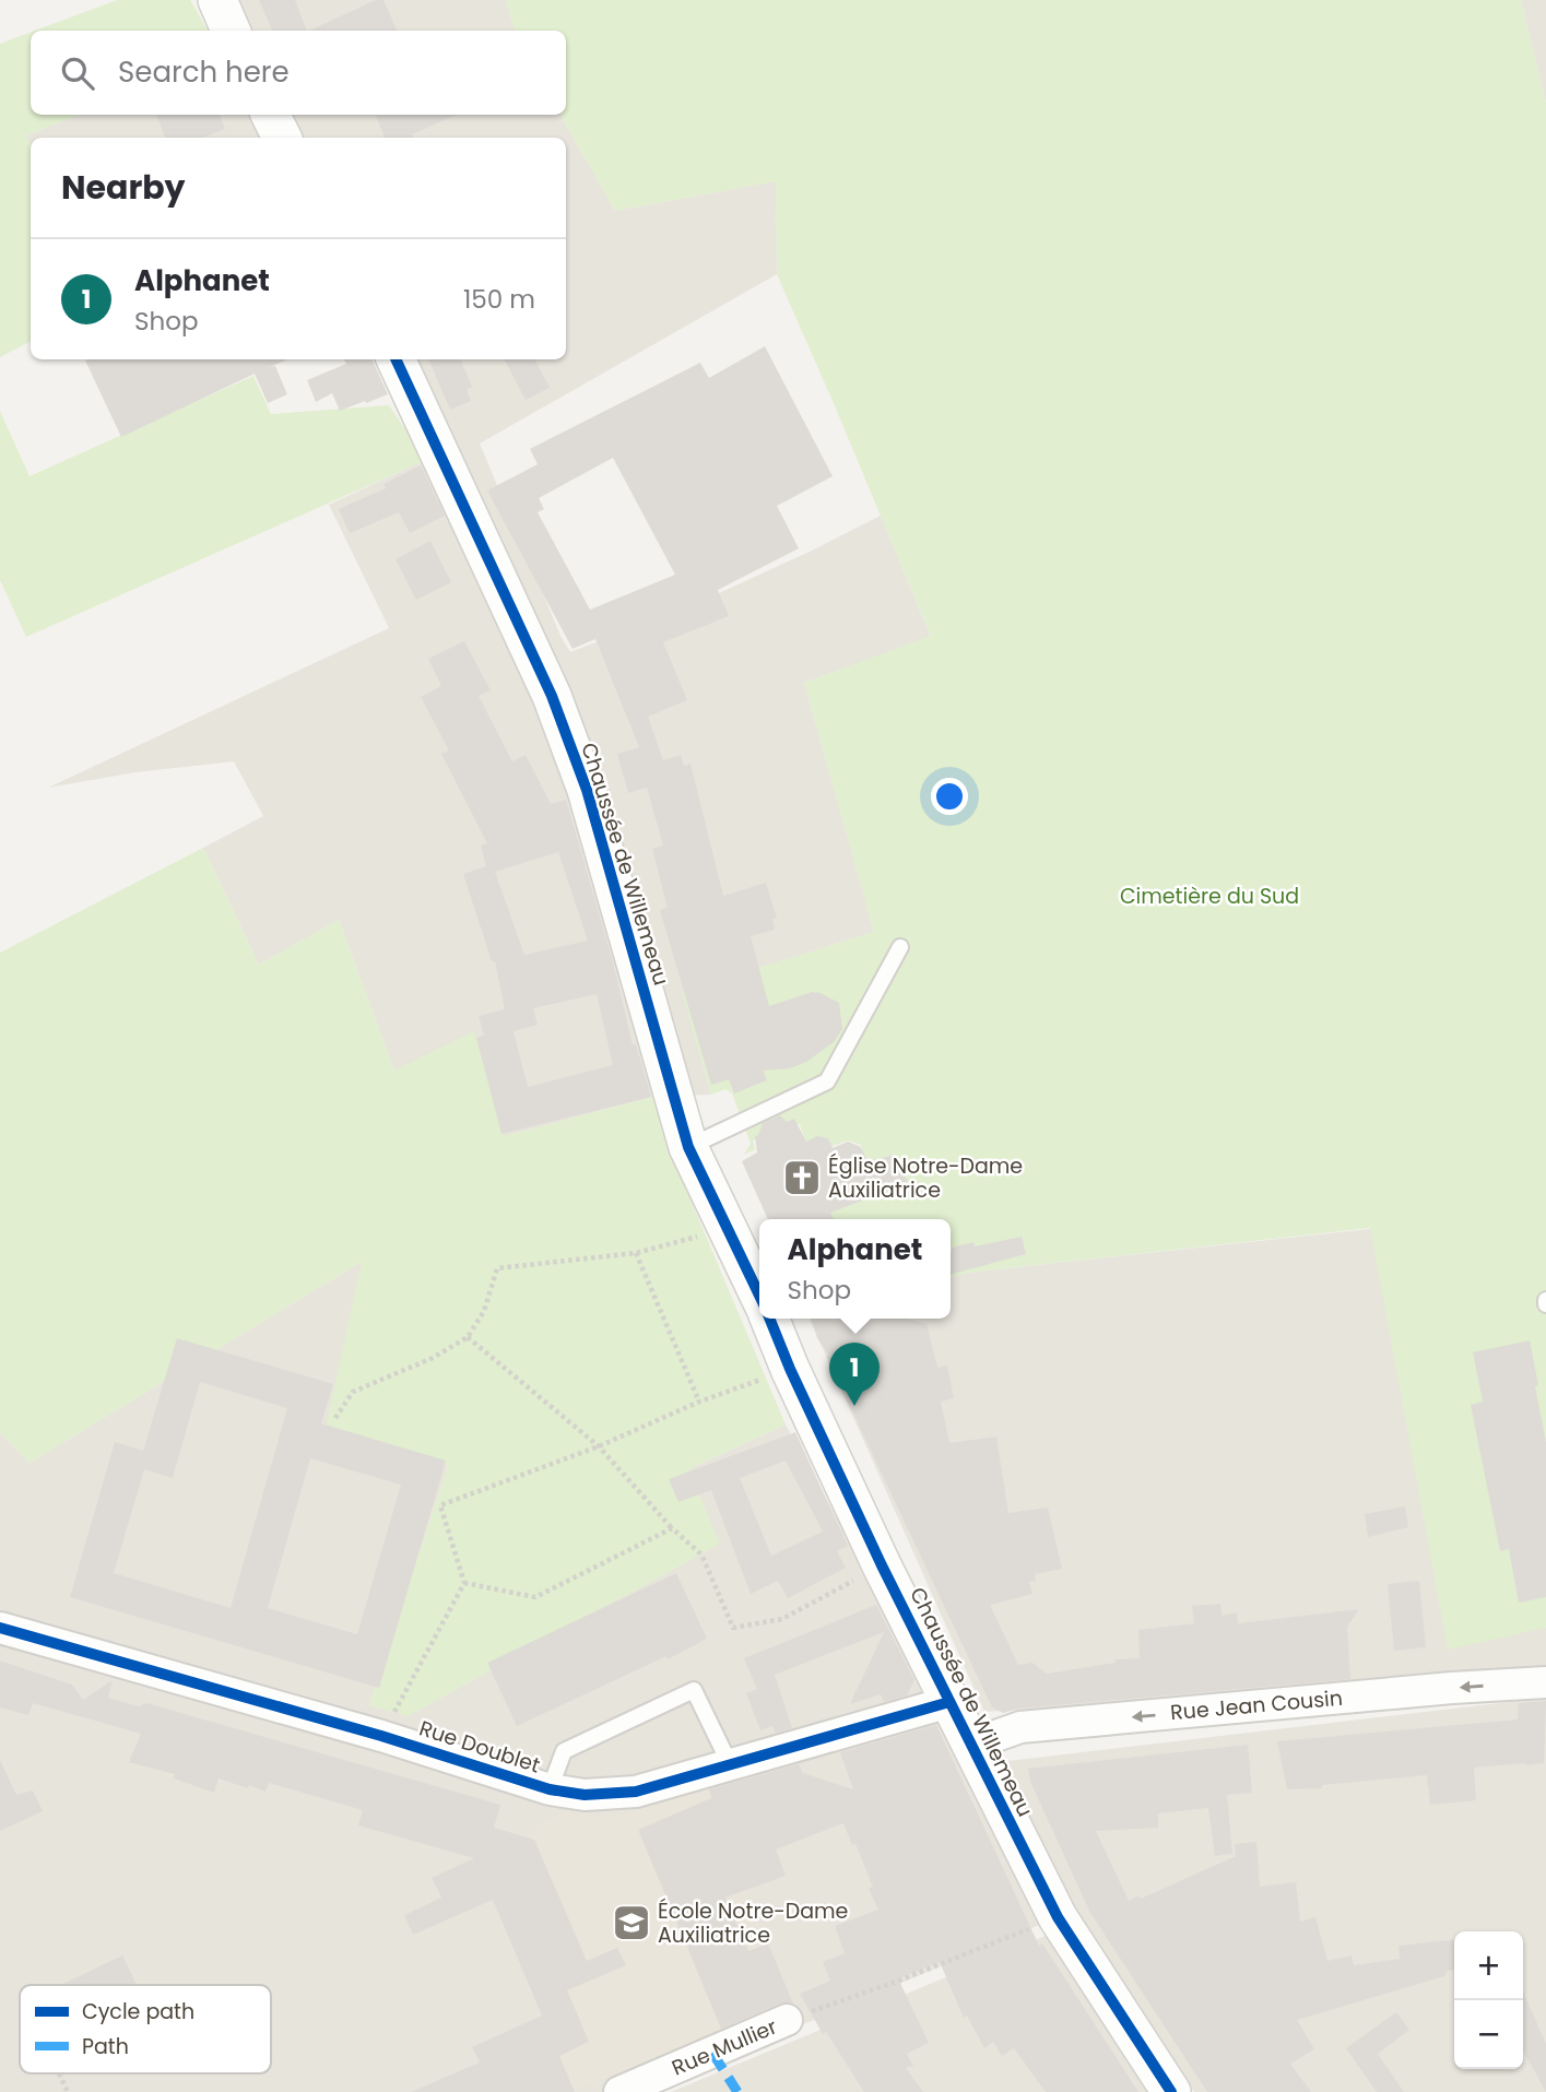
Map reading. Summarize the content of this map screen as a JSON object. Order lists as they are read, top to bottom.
{
  "streets": {
    "street": [
      "Chaussée de Willemeau",
      "Rue Jean Cousin",
      "Rue Doublet",
      "Rue Mullier"
    ]
  },
  "crossings": [
    ["Chaussée de Willemeau", "Rue Jean Cousin"],
    ["Chaussée de Willemeau", "Rue Doublet"]
  ],
  "one_way": ["Rue Jean Cousin"],
  "parks": ["Cimetière du Sud"],
  "places": {
    "church": ["Église Notre-Dame Auxiliatrice"],
    "school or university": ["École Notre-Dame Auxiliatrice"]
  },
  "legend": ["Cycle path", "Path"],
  "page": {
    "search": "Search here",
    "heading": "Nearby",
    "list": [
      {
        "mark": "1",
        "name": "Alphanet",
        "note": "Shop",
        "value": "150 m"
      }
    ],
    "popup": ["Alphanet", "Shop"],
    "pins": "1",
    "map_buttons": ["+", "−"]
  }
}
